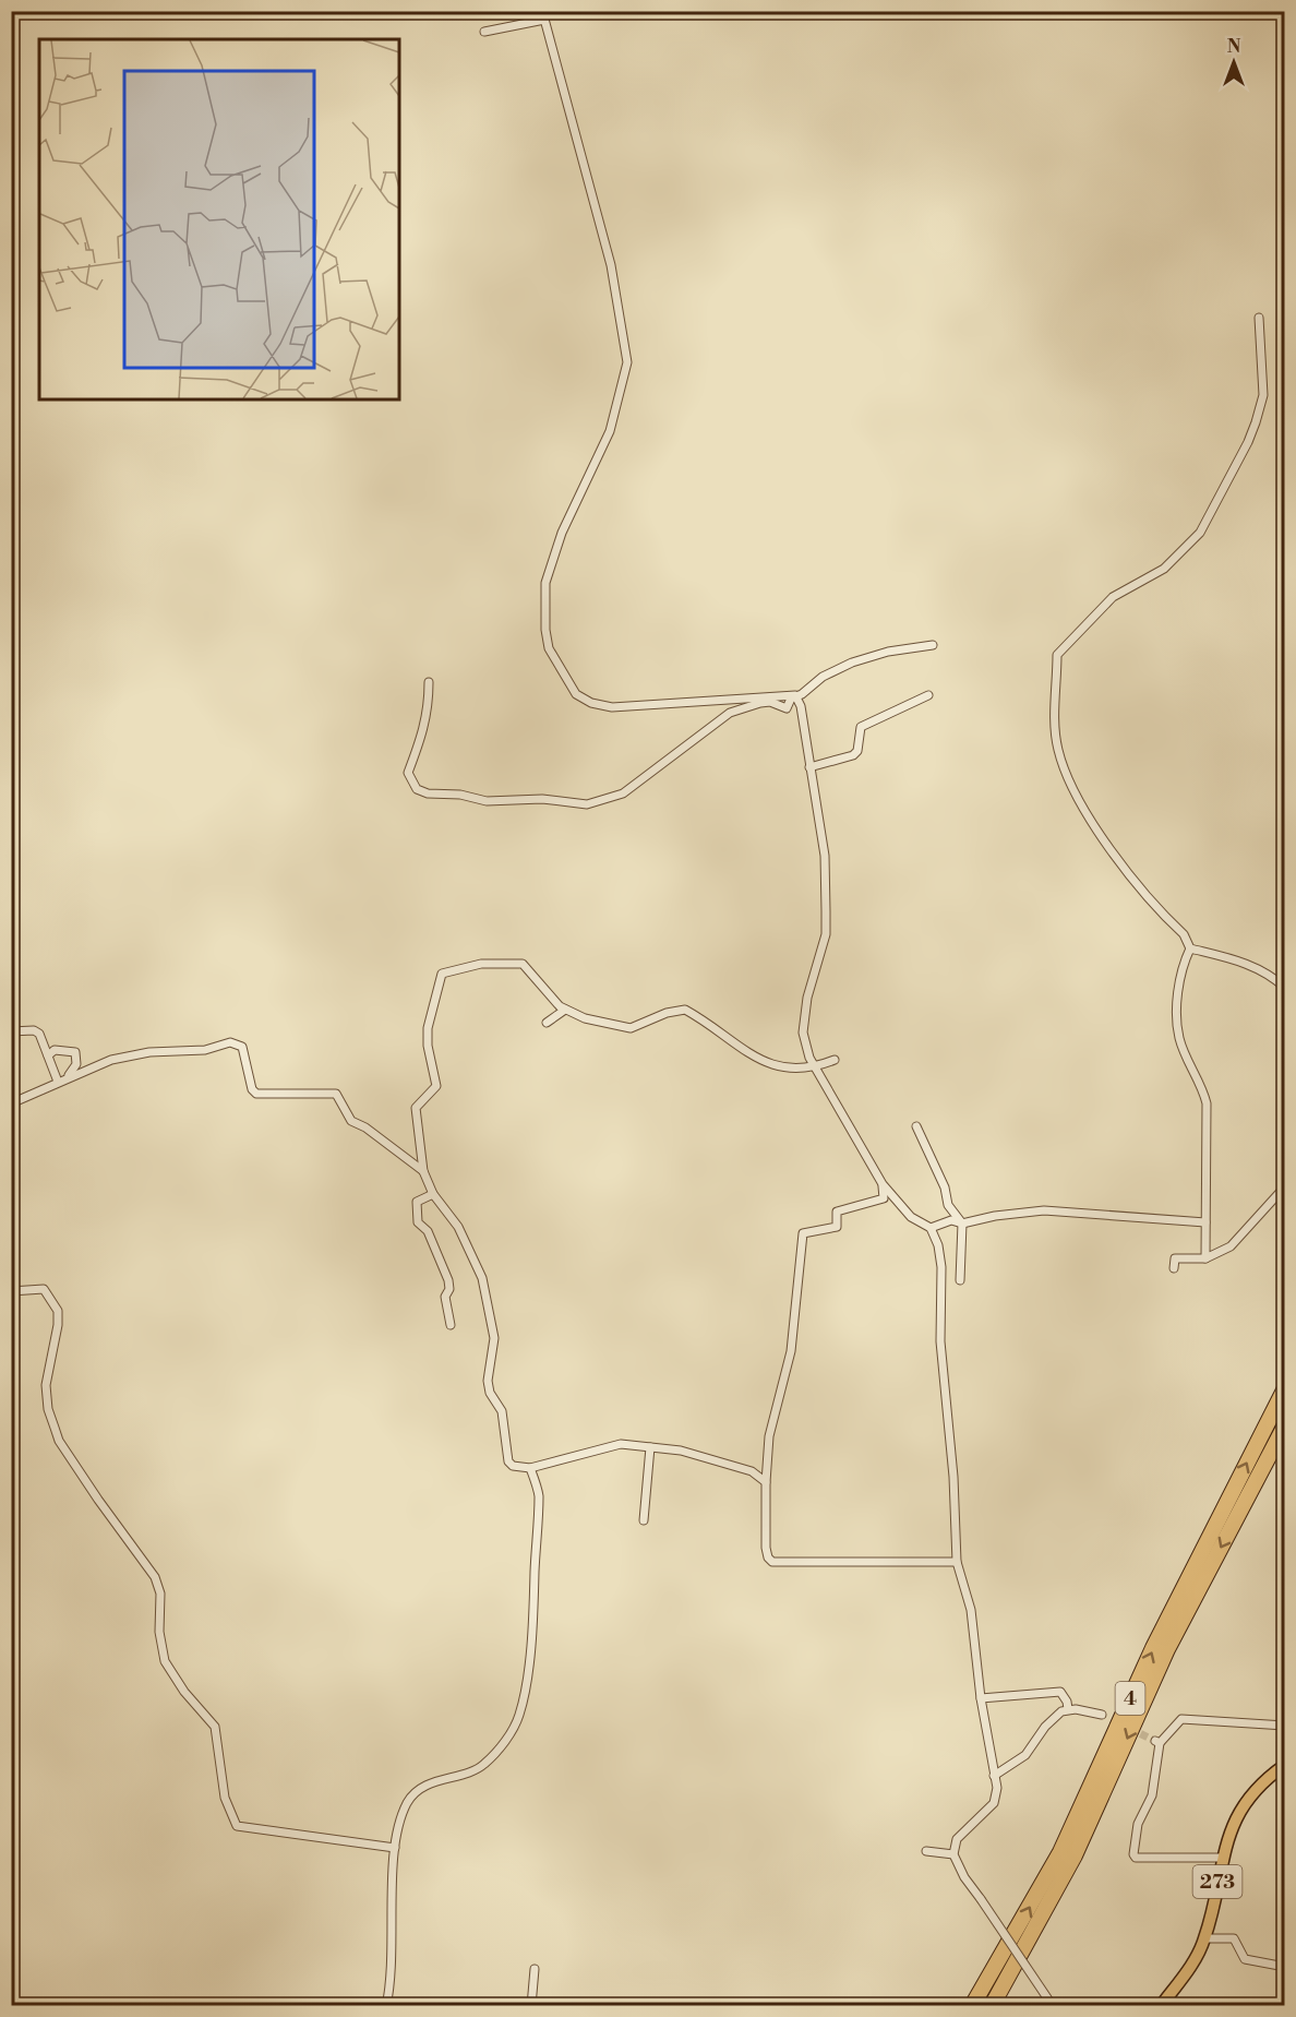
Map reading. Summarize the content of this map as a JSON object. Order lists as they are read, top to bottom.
{
  "streets": {
    "highway": ["4"],
    "main road": ["273"]
  },
  "north": "top"
}
